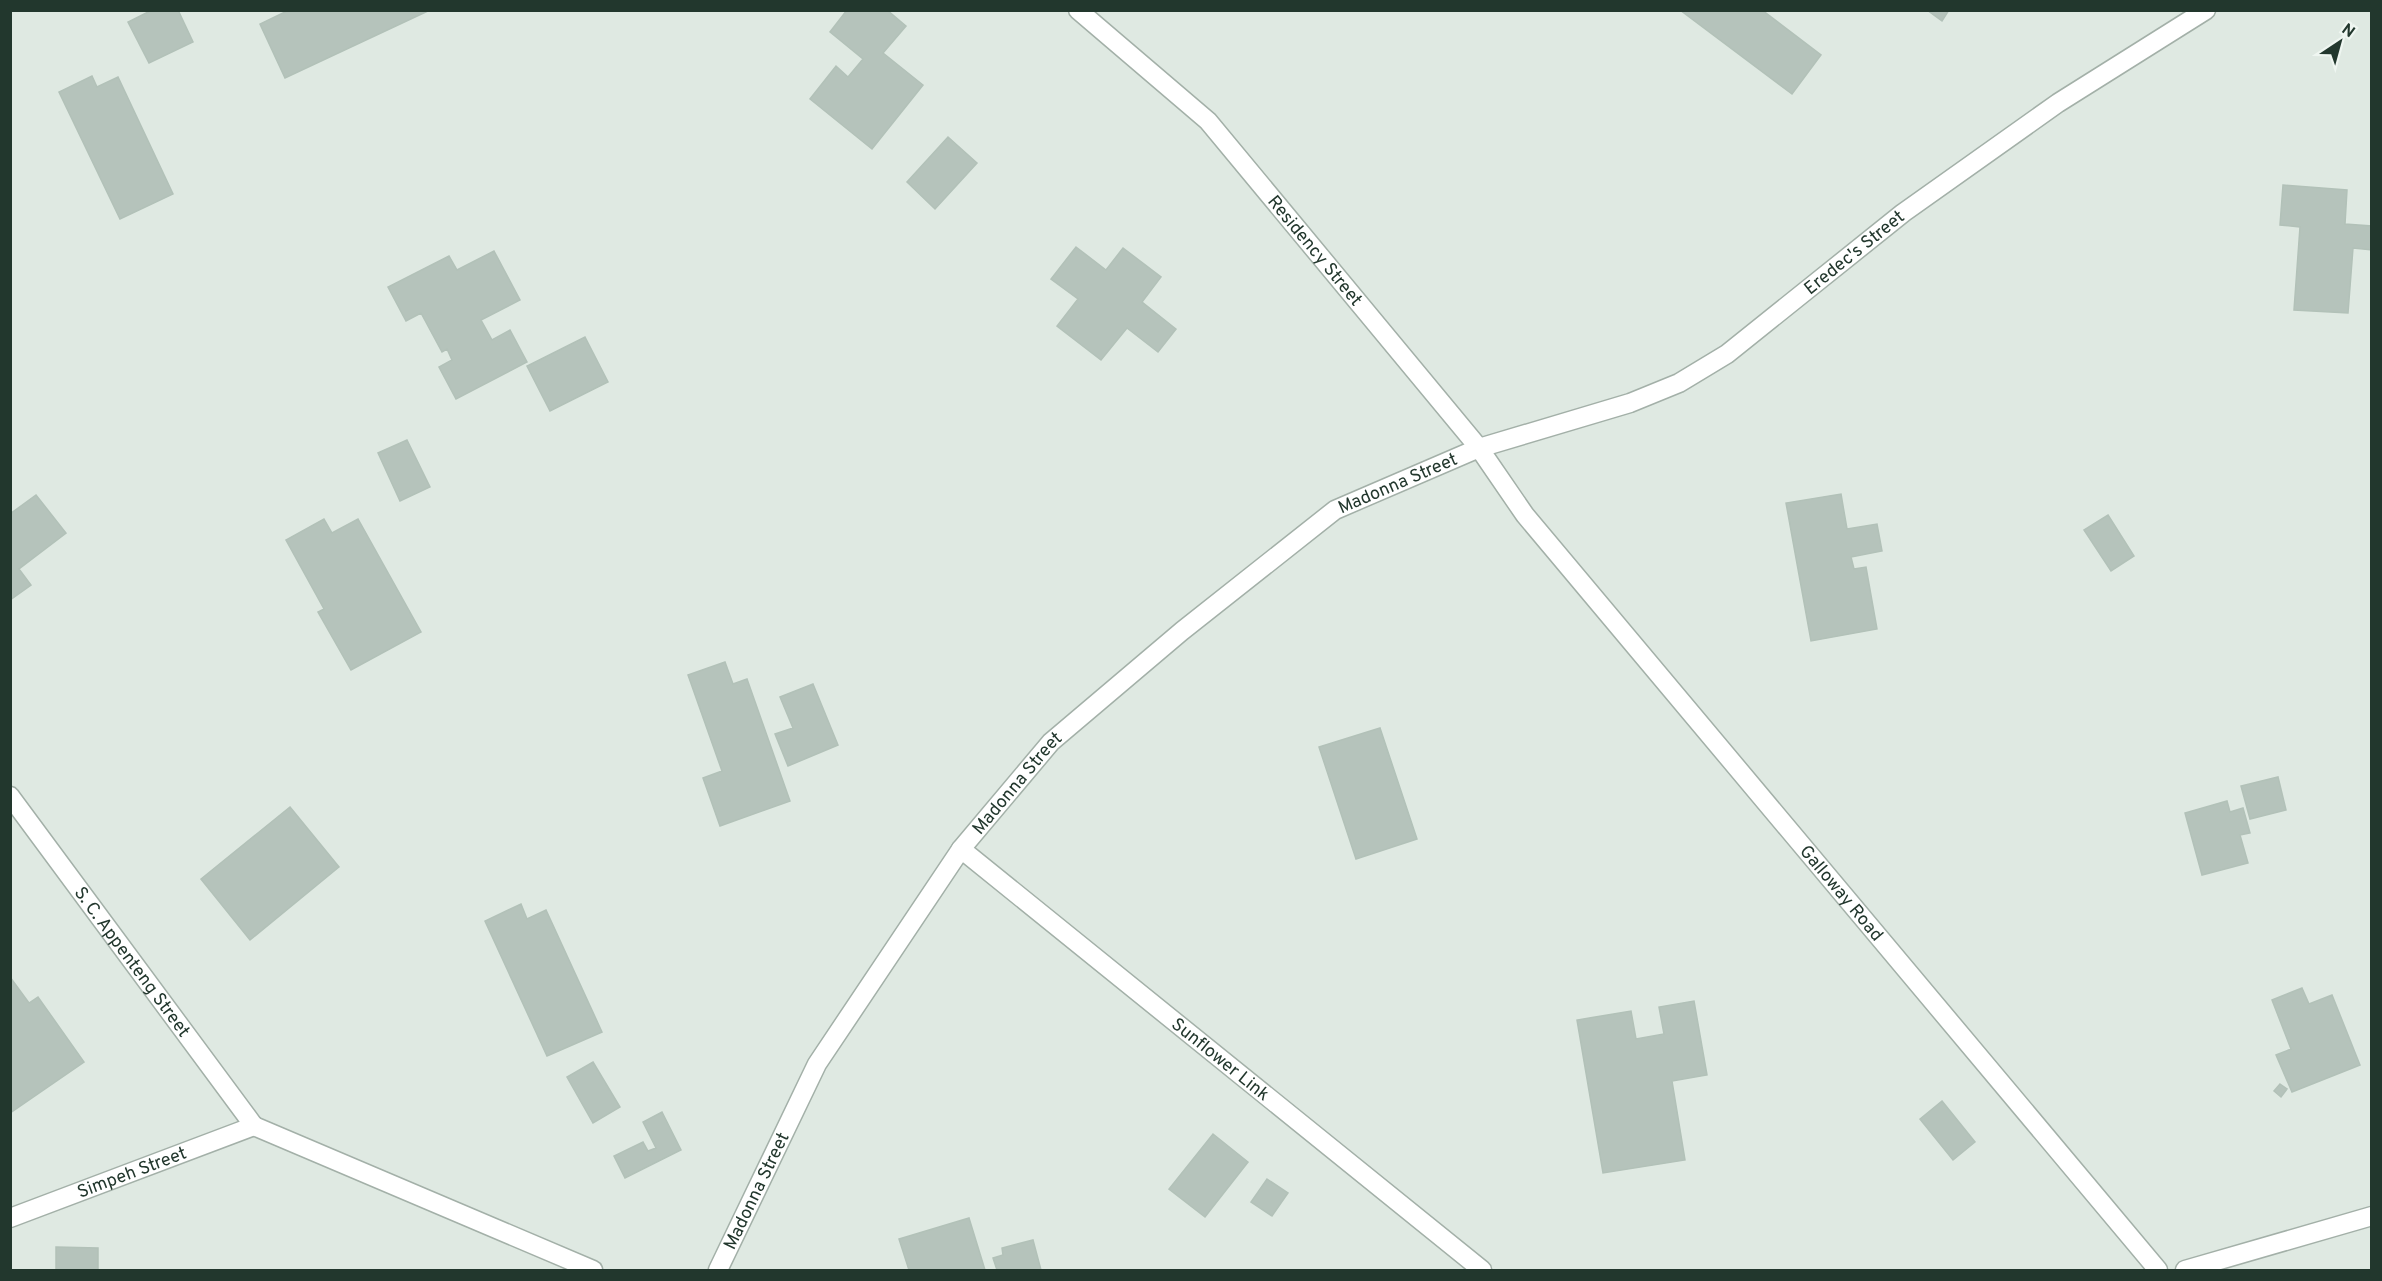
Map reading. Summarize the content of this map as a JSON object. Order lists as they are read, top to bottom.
{
  "streets": {
    "street": [
      "Residency Street",
      "Eredec's Street",
      "Madonna Street",
      "Galloway Road",
      "S. C. Appenteng Street",
      "Sunflower Link",
      "Simpeh Street"
    ]
  },
  "crossings": [
    ["Residency Street", "Eredec's Street"],
    ["Residency Street", "Madonna Street"],
    ["Residency Street", "Galloway Road"],
    ["Eredec's Street", "Madonna Street"],
    ["Madonna Street", "Sunflower Link"],
    ["S. C. Appenteng Street", "Simpeh Street"]
  ],
  "north": "top right"
}
